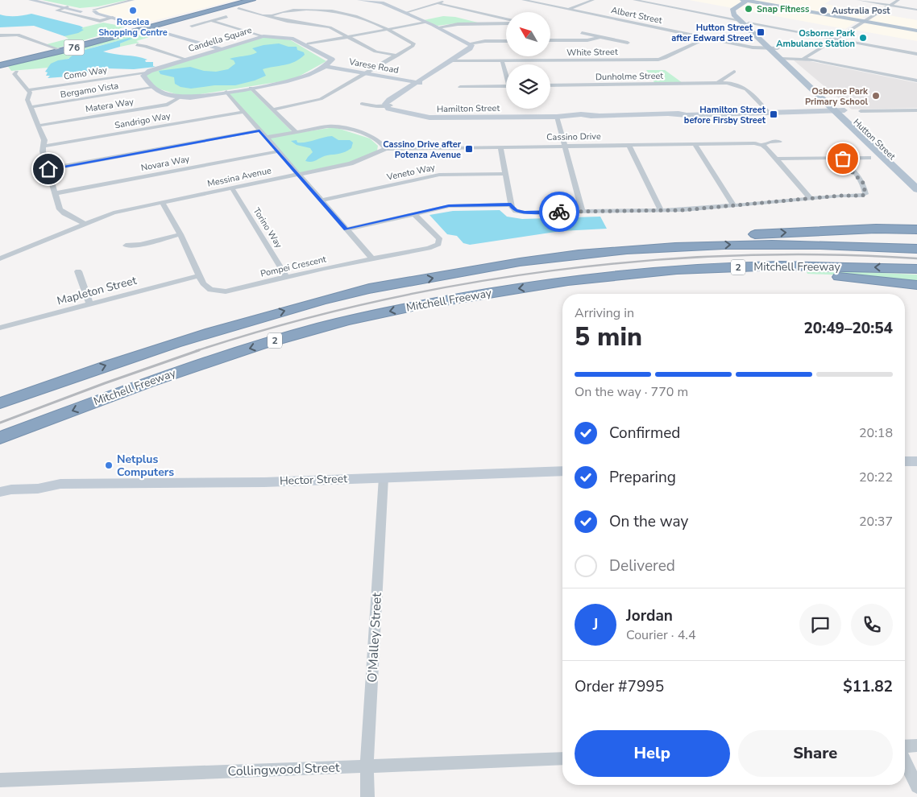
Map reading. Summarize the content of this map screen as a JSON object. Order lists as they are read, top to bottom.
{
  "streets": {
    "highway": ["76", "Mitchell Freeway", "2"],
    "main road": ["Hutton Street"],
    "street": [
      "Albert Street",
      "Candella Square",
      "White Street",
      "Varese Road",
      "Como Way",
      "Dunholme Street",
      "Bergamo Vista",
      "Matera Way",
      "Hamilton Street",
      "Sandrigo Way",
      "Cassino Drive",
      "Novara Way",
      "Veneto Way",
      "Messina Avenue",
      "Torino Way",
      "Pompei Crescent",
      "Mapleton Street",
      "Hector Street",
      "O'Malley Street",
      "Collingwood Street"
    ]
  },
  "crossings": [
    ["Albert Street", "White Street"],
    ["Albert Street", "Hutton Street"],
    ["Candella Square", "Varese Road"],
    ["Candella Square", "Como Way"],
    ["Dunholme Street", "Hamilton Street"],
    ["Hamilton Street", "Hutton Street"],
    ["Cassino Drive", "Messina Avenue"],
    ["Messina Avenue", "Torino Way"],
    ["Messina Avenue", "Pompei Crescent"],
    ["Torino Way", "Pompei Crescent"],
    ["Pompei Crescent", "Mapleton Street"],
    ["Hector Street", "O'Malley Street"],
    ["O'Malley Street", "Collingwood Street"]
  ],
  "places": {
    "other": [
      "Snap Fitness",
      "Roselea Shopping Centre",
      "Australia Post",
      "Osborne Park Ambulance Station",
      "Osborne Park Primary School",
      "Netplus Computers"
    ],
    "transit": ["Hutton Street after Edward Street", "Hamilton Street before Firsby Street", "Cassino Drive after Potenza Avenue"]
  },
  "north": "top left",
  "page": {
    "heading": ["5 min", "Arriving in", "20:49–20:54"],
    "panel": [
      "Jordan",
      "Courier · 4.4",
      "Order #7995",
      "$11.82"
    ],
    "bar": "On the way · 770 m",
    "list": [
      ["Confirmed", "20:18"],
      ["Preparing", "20:22"],
      ["On the way", "20:37"],
      "Delivered"
    ],
    "round": "J",
    "buttons": ["Help", "Share"]
  }
}
